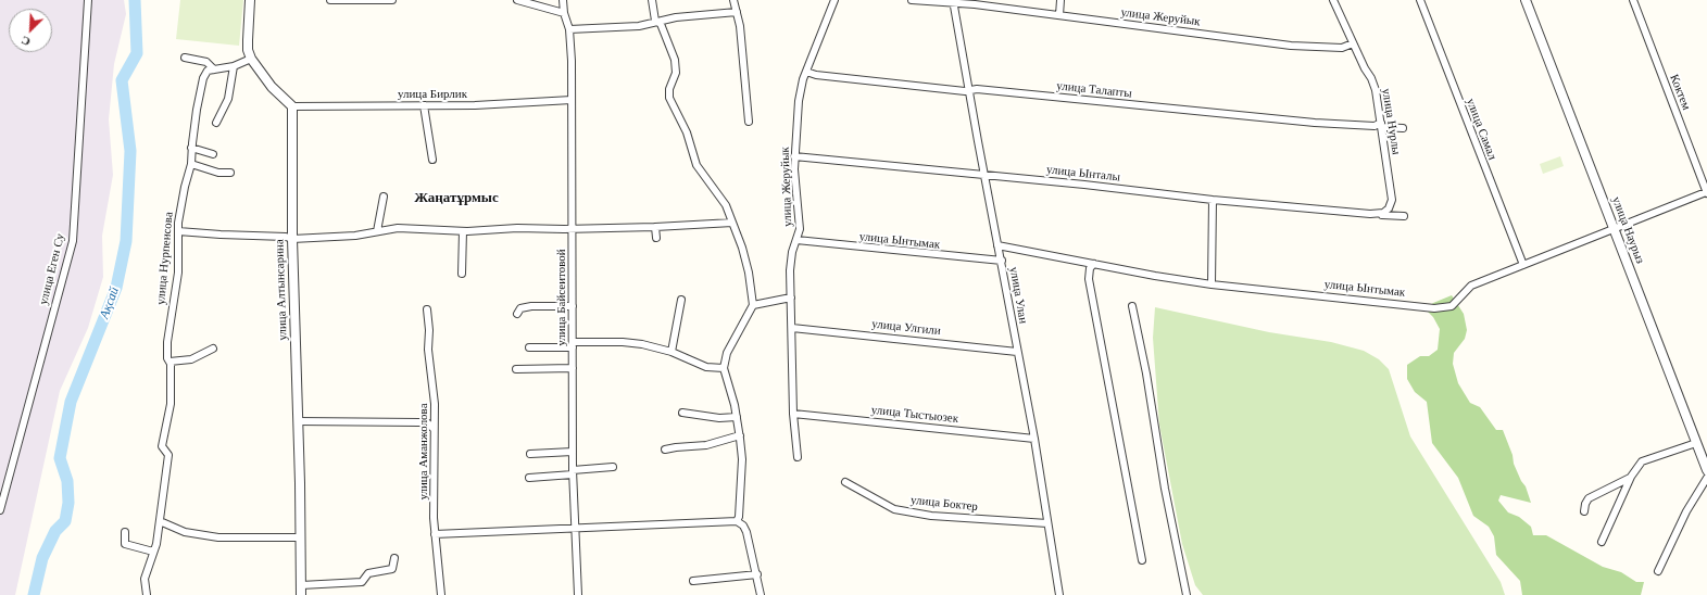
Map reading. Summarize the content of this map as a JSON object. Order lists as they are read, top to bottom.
{
  "streets": {
    "street": [
      "улица Жеруйык",
      "улица Талапты",
      "Коктем",
      "улица Бирлик",
      "улица Нурлы",
      "улица Самал",
      "улица Ынталы",
      "улица Наурыз",
      "улица Ынтымак",
      "улица Нурпеисова",
      "улица Еген Су",
      "улица Алтынсарина",
      "улица Улан",
      "улица Байсеитовой",
      "улица Улгили",
      "улица Тыстыозек",
      "улица Аманжолова",
      "улица Боктер"
    ]
  },
  "crossings": [
    ["улица Жеруйык", "улица Талапты"],
    ["улица Жеруйык", "улица Нурлы"],
    ["улица Жеруйык", "улица Ынталы"],
    ["улица Жеруйык", "улица Ынтымак"],
    ["улица Жеруйык", "улица Улан"],
    ["улица Жеруйык", "улица Улгили"],
    ["улица Жеруйык", "улица Тыстыозек"],
    ["улица Талапты", "улица Нурлы"],
    ["улица Талапты", "улица Улан"],
    ["Коктем", "улица Ынтымак"],
    ["улица Бирлик", "улица Алтынсарина"],
    ["улица Бирлик", "улица Байсеитовой"],
    ["улица Нурлы", "улица Ынталы"],
    ["улица Самал", "улица Ынтымак"],
    ["улица Ынталы", "улица Улан"],
    ["улица Наурыз", "улица Ынтымак"],
    ["улица Ынтымак", "улица Улан"],
    ["улица Улан", "улица Улгили"],
    ["улица Улан", "улица Тыстыозек"],
    ["улица Улан", "улица Боктер"]
  ],
  "districts": ["Жаңатұрмыс"],
  "water": ["Ақсай"],
  "north": "bottom left"
}
